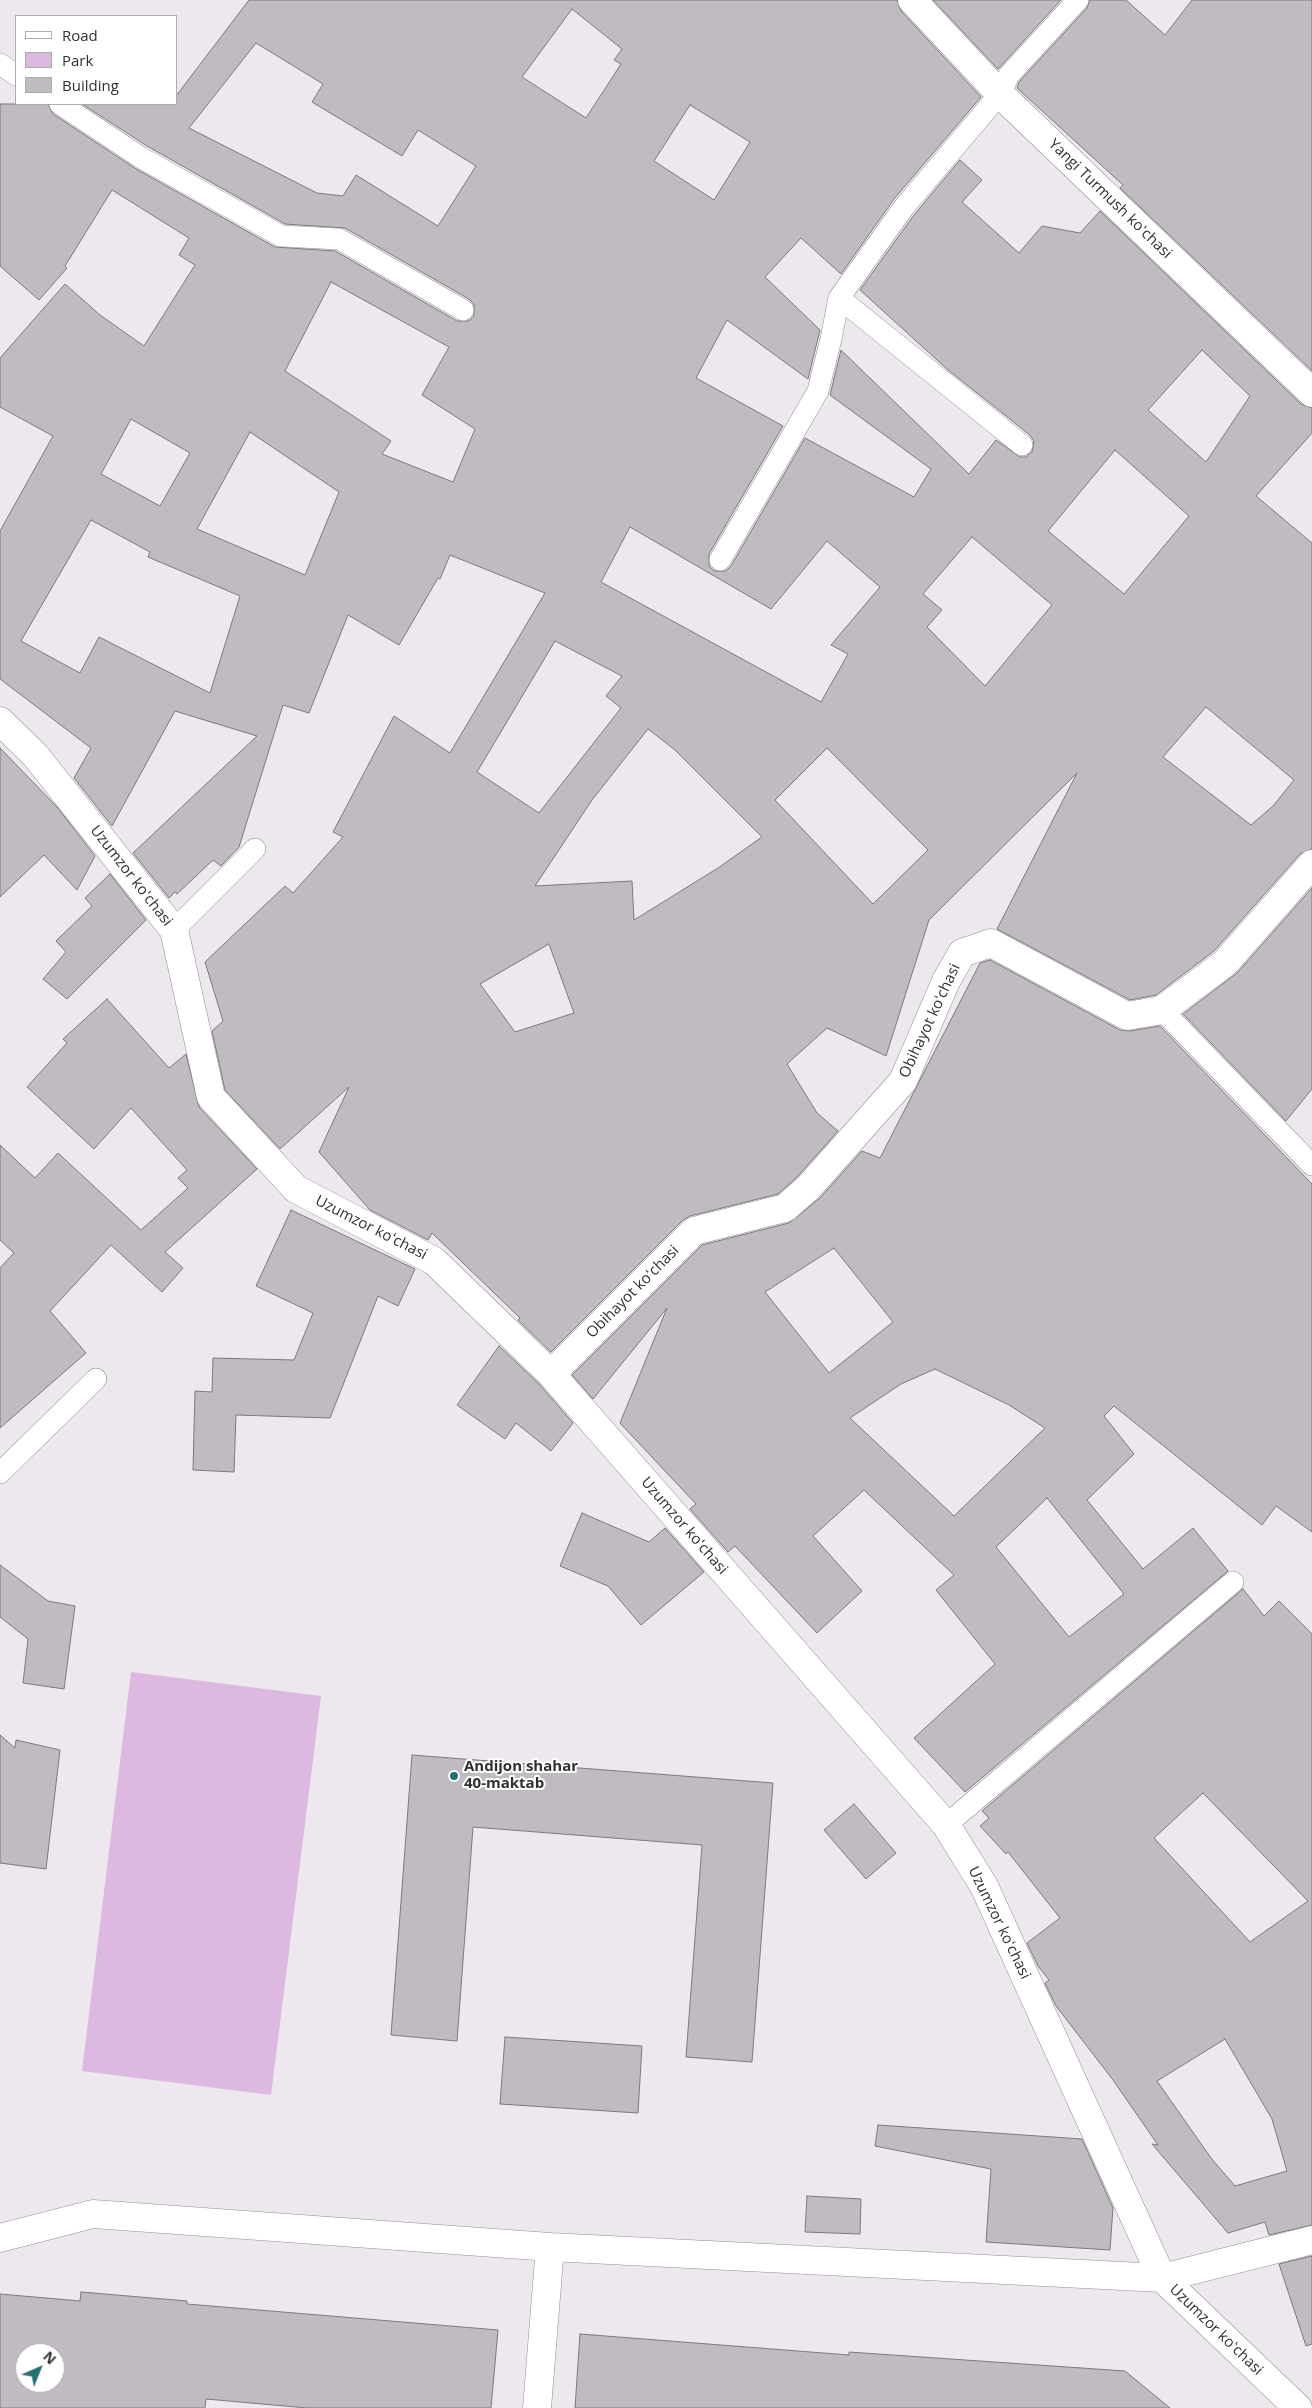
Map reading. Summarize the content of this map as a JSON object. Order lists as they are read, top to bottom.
{
  "streets": {
    "street": ["Yangi Turmush koʻchasi", "Uzumzor koʻchasi", "Obihayot koʻchasi"]
  },
  "crossings": [
    ["Uzumzor koʻchasi", "Obihayot koʻchasi"]
  ],
  "places": ["Andijon shahar 40-maktab"],
  "legend": ["Road", "Park", "Building"],
  "north": "top right"
}
